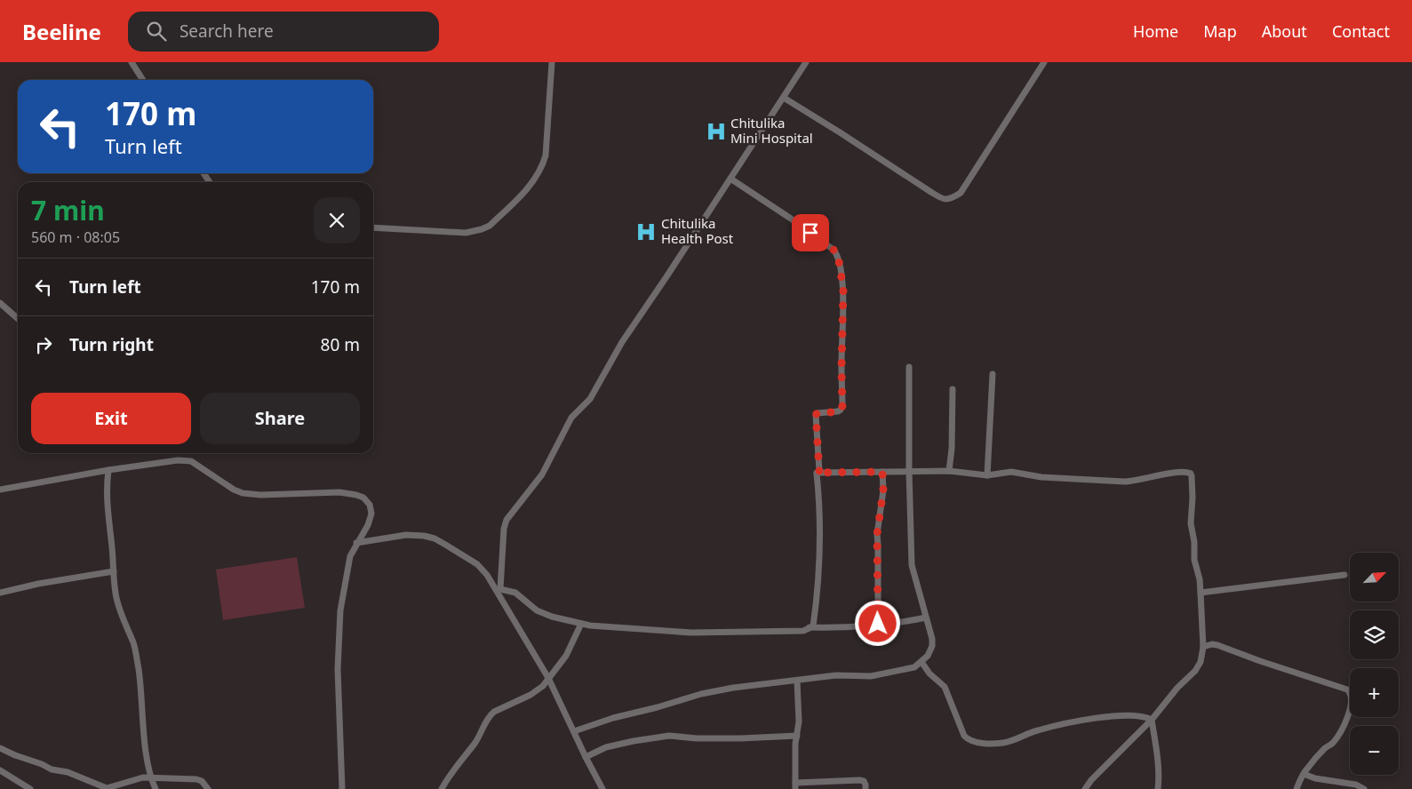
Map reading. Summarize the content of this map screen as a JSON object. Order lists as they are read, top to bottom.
{
  "places": {
    "hospital": ["Chitulika Mini Hospital", "Chitulika Health Post"]
  },
  "north": "top right",
  "page": {
    "header": "Beeline",
    "search": "Search here",
    "nav": [
      "Home",
      "Map",
      "About",
      "Contact"
    ],
    "turn": ["170 m", "Turn left"],
    "heading": ["7 min", "560 m · 08:05"],
    "list": [
      {
        "name": "Turn left",
        "value": "170 m"
      },
      {
        "name": "Turn right",
        "value": "80 m"
      }
    ],
    "buttons": ["Exit", "Share"],
    "map_buttons": ["+", "−"]
  }
}
